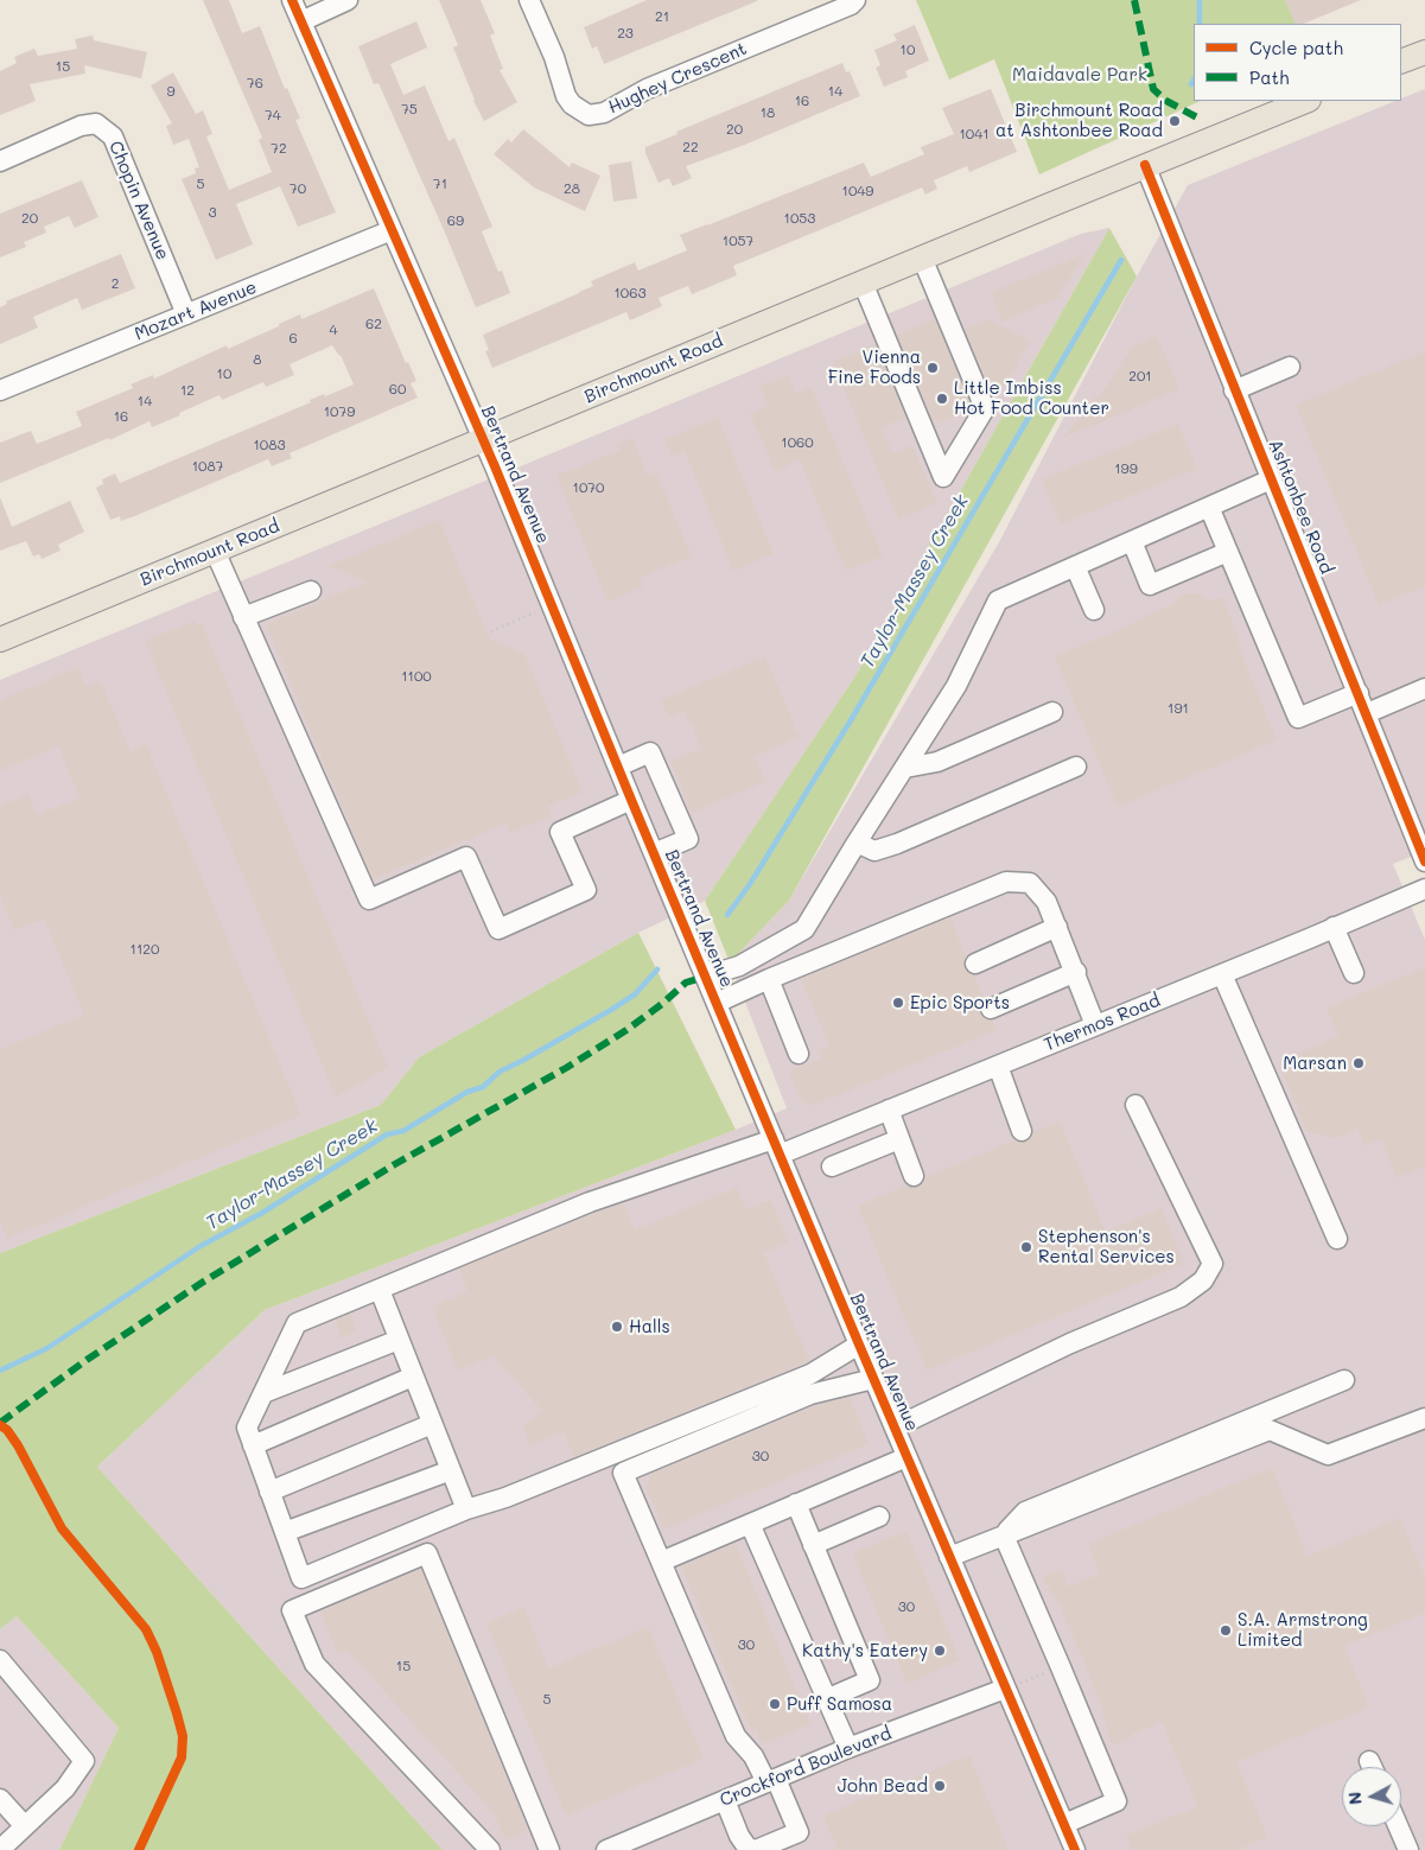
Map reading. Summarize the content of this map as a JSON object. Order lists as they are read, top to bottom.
{
  "streets": {
    "main road": ["Birchmount Road"],
    "street": [
      "Hughey Crescent",
      "Chopin Avenue",
      "Mozart Avenue",
      "Bertrand Avenue",
      "Ashtonbee Road",
      "Thermos Road",
      "Crockford Boulevard"
    ]
  },
  "crossings": [
    ["Chopin Avenue", "Mozart Avenue"],
    ["Mozart Avenue", "Bertrand Avenue"],
    ["Birchmount Road", "Bertrand Avenue"],
    ["Birchmount Road", "Ashtonbee Road"],
    ["Bertrand Avenue", "Thermos Road"],
    ["Bertrand Avenue", "Crockford Boulevard"]
  ],
  "water": ["Taylor-Massey Creek"],
  "parks": ["Maidavale Park"],
  "places": [
    "Birchmount Road at Ashtonbee Road",
    "Vienna Fine Foods",
    "Little Imbiss Hot Food Counter",
    "Epic Sports",
    "Marsan",
    "Stephenson's Rental Services",
    "Halls",
    "S.A. Armstrong Limited",
    "Kathy's Eatery",
    "Puff Samosa",
    "John Bead"
  ],
  "house_numbers": [
    "21",
    "23",
    "10",
    "15",
    "76",
    "9",
    "14",
    "16",
    "75",
    "18",
    "74",
    "20",
    "1041",
    "22",
    "72",
    "5",
    "71",
    "70",
    "28",
    "1049",
    "3",
    "20",
    "1053",
    "69",
    "1057",
    "2",
    "1063",
    "62",
    "4",
    "6",
    "8",
    "10",
    "201",
    "60",
    "12",
    "14",
    "1079",
    "16",
    "1060",
    "1083",
    "1087",
    "199",
    "1070",
    "1100",
    "191",
    "1120",
    "30",
    "30",
    "30",
    "15",
    "5"
  ],
  "legend": ["Cycle path", "Path"],
  "north": "left"
}
